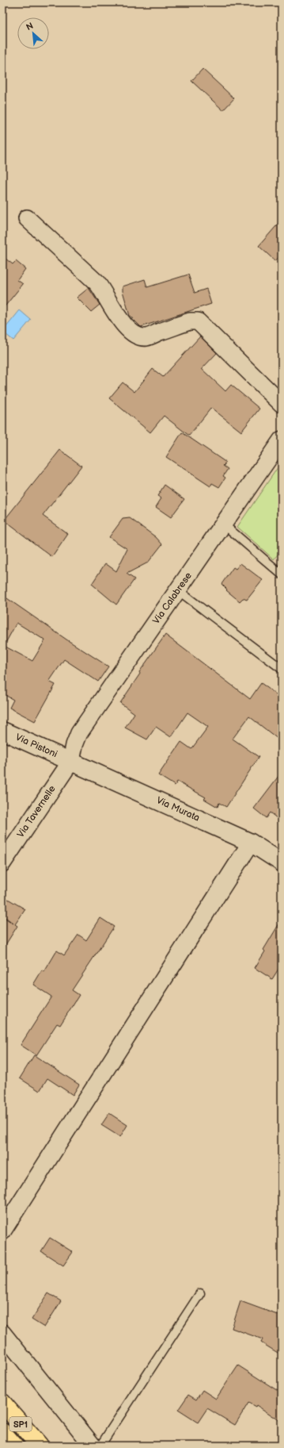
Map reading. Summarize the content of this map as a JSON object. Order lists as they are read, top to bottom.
{
  "streets": {
    "highway": ["SP1"],
    "street": [
      "Via Calabrese",
      "Via Pistoni",
      "Via Murata",
      "Via Tavernelle"
    ]
  },
  "crossings": [
    ["Via Calabrese", "Via Pistoni"],
    ["Via Calabrese", "Via Murata"],
    ["Via Calabrese", "Via Tavernelle"],
    ["Via Pistoni", "Via Murata"],
    ["Via Pistoni", "Via Tavernelle"],
    ["Via Murata", "Via Tavernelle"]
  ],
  "north": "top left"
}
